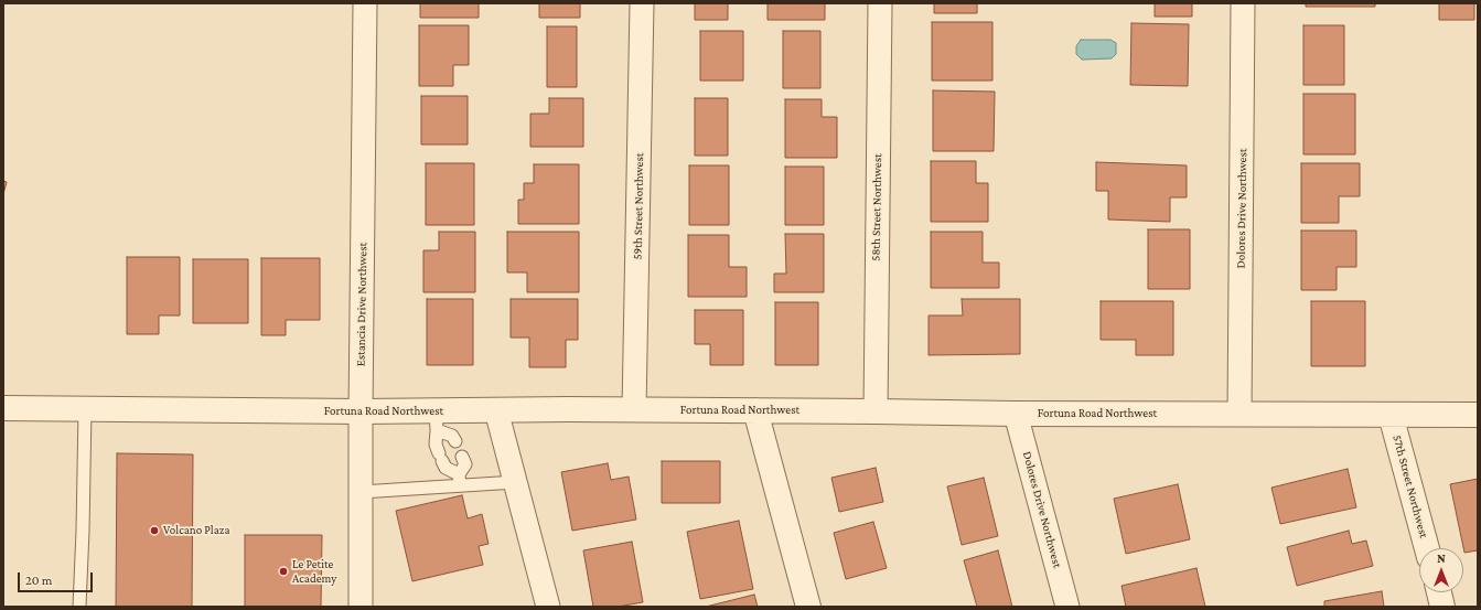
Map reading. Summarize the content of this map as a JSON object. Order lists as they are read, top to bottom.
{
  "streets": {
    "street": [
      "59th Street Northwest",
      "58th Street Northwest",
      "Dolores Drive Northwest",
      "Estancia Drive Northwest",
      "Fortuna Road Northwest",
      "57th Street Northwest"
    ]
  },
  "crossings": [
    ["59th Street Northwest", "Fortuna Road Northwest"],
    ["58th Street Northwest", "Fortuna Road Northwest"],
    ["Dolores Drive Northwest", "Fortuna Road Northwest"],
    ["Estancia Drive Northwest", "Fortuna Road Northwest"],
    ["Fortuna Road Northwest", "57th Street Northwest"]
  ],
  "places": ["Volcano Plaza", "Le Petite Academy"],
  "scale_bar": "20 m",
  "north": "top"
}
